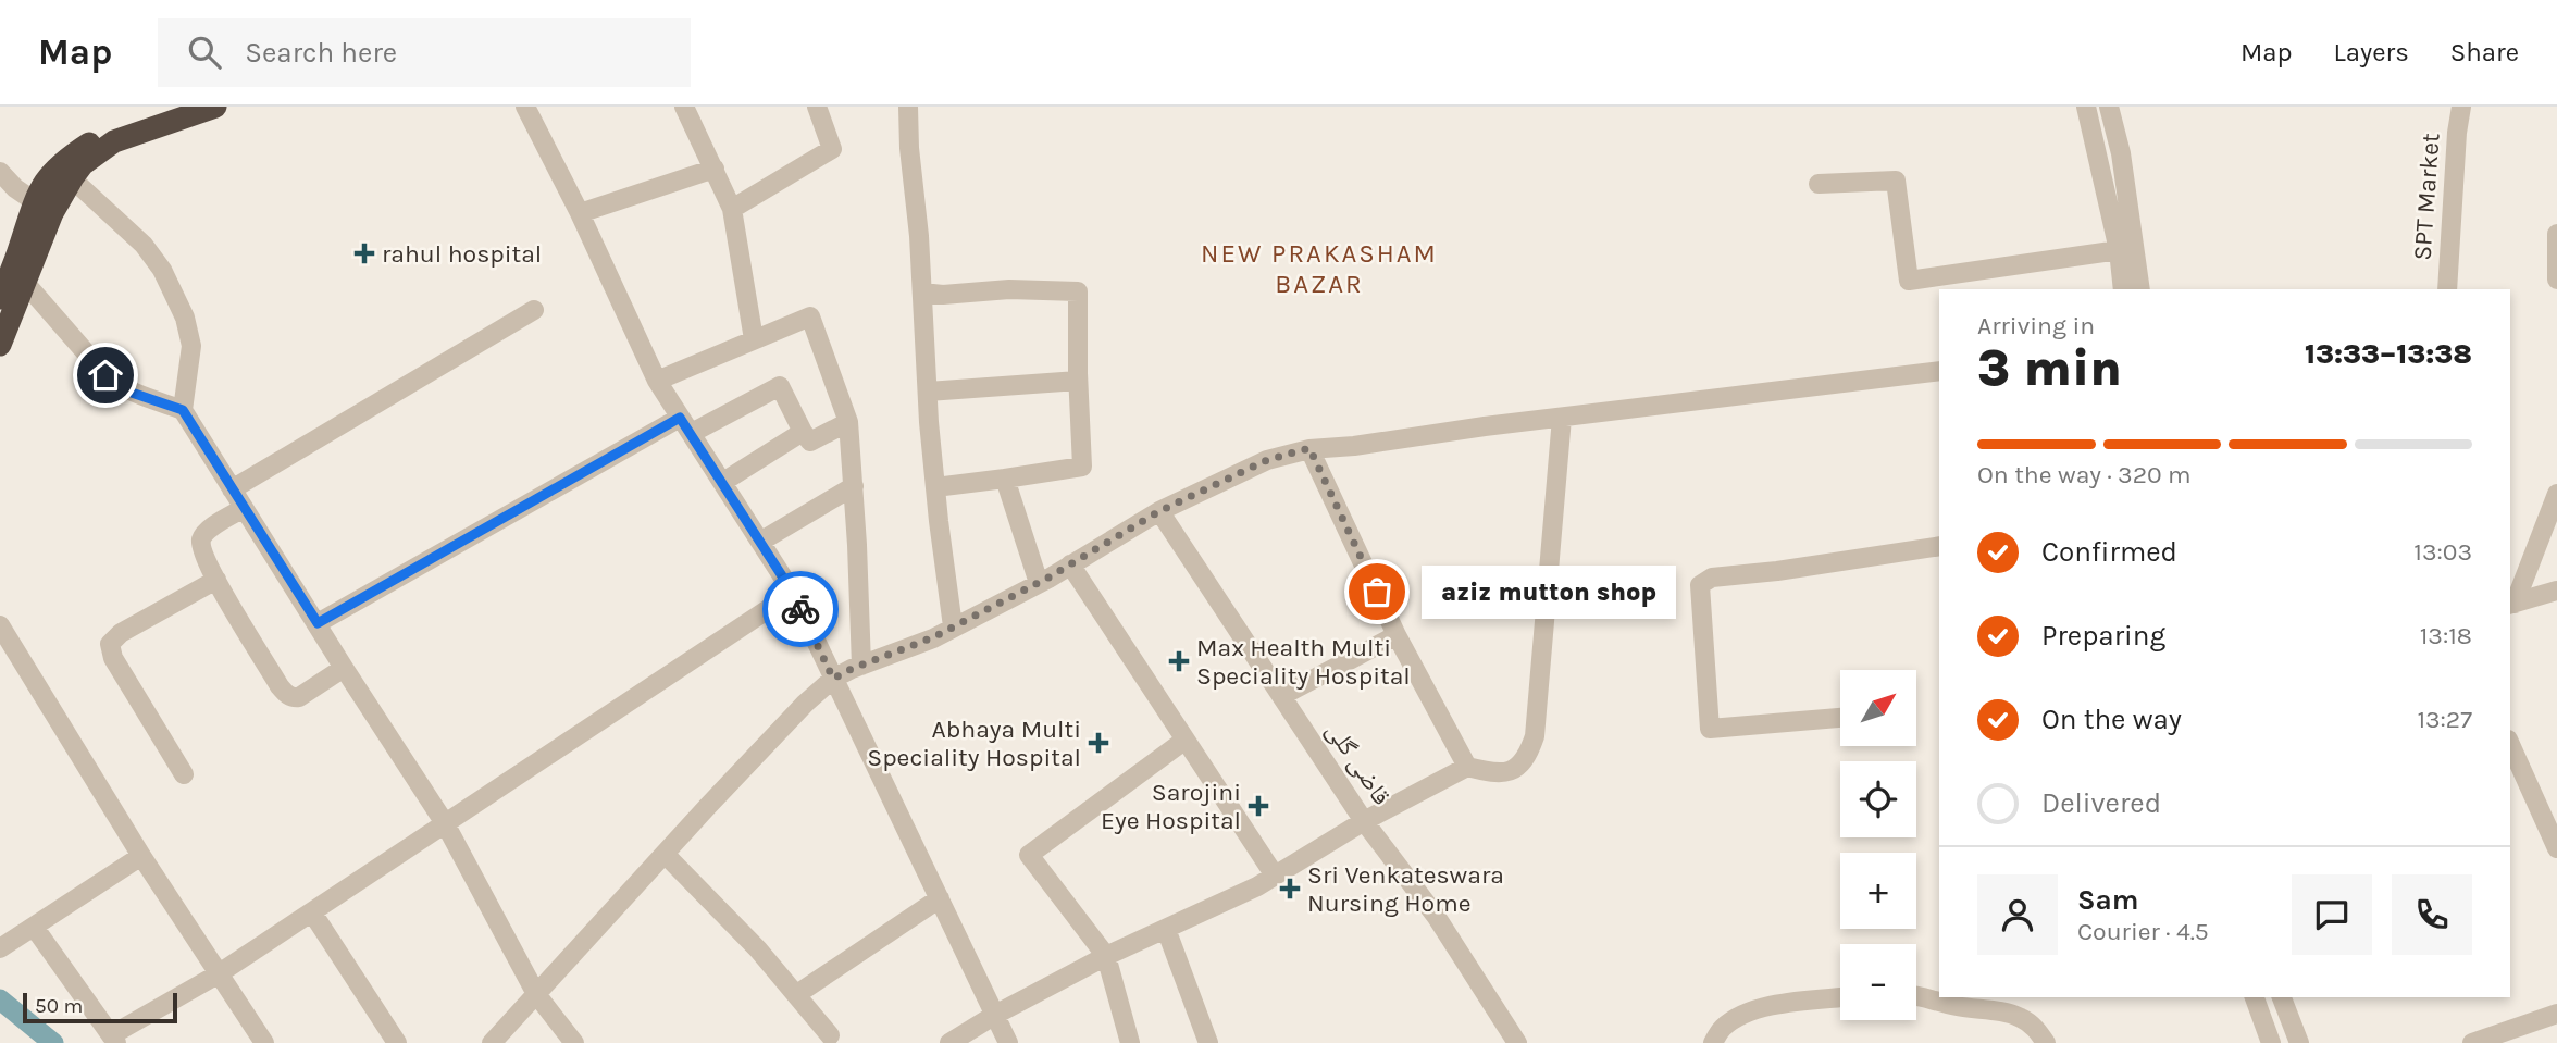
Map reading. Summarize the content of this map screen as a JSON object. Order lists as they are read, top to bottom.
{
  "streets": {
    "street": ["SPT Market", "قاضی گلی"]
  },
  "districts": ["NEW PRAKASHAM BAZAR"],
  "places": {
    "health": [
      "rahul hospital",
      "Max Health Multi Speciality Hospital",
      "Abhaya Multi Speciality Hospital",
      "Sarojini Eye Hospital",
      "Sri Venkateswara Nursing Home"
    ],
    "other": ["aziz mutton shop"]
  },
  "scale_bar": "50 m",
  "north": "top right",
  "page": {
    "header": "Map",
    "search": "Search here",
    "nav": ["Map", "Layers", "Share"],
    "heading": ["3 min", "Arriving in", "13:33–13:38"],
    "panel": ["Sam", "Courier · 4.5"],
    "bar": "On the way · 320 m",
    "list": [
      ["Confirmed", "13:03"],
      ["Preparing", "13:18"],
      ["On the way", "13:27"],
      "Delivered"
    ],
    "bubble": "aziz mutton shop",
    "map_buttons": ["+", "−"],
    "scale": "50 m"
  }
}
